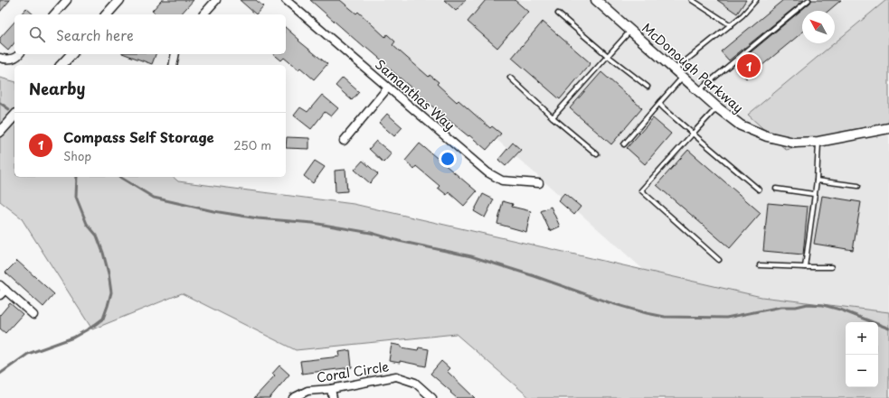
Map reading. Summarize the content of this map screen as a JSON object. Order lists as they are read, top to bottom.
{
  "streets": {
    "street": ["McDonough Parkway", "Samanthas Way", "Coral Circle"]
  },
  "north": "top left",
  "page": {
    "search": "Search here",
    "pins": "1",
    "heading": "Nearby",
    "list": [
      {
        "mark": "1",
        "name": "Compass Self Storage",
        "note": "Shop",
        "value": "250 m"
      }
    ],
    "map_buttons": ["+", "−"]
  }
}
